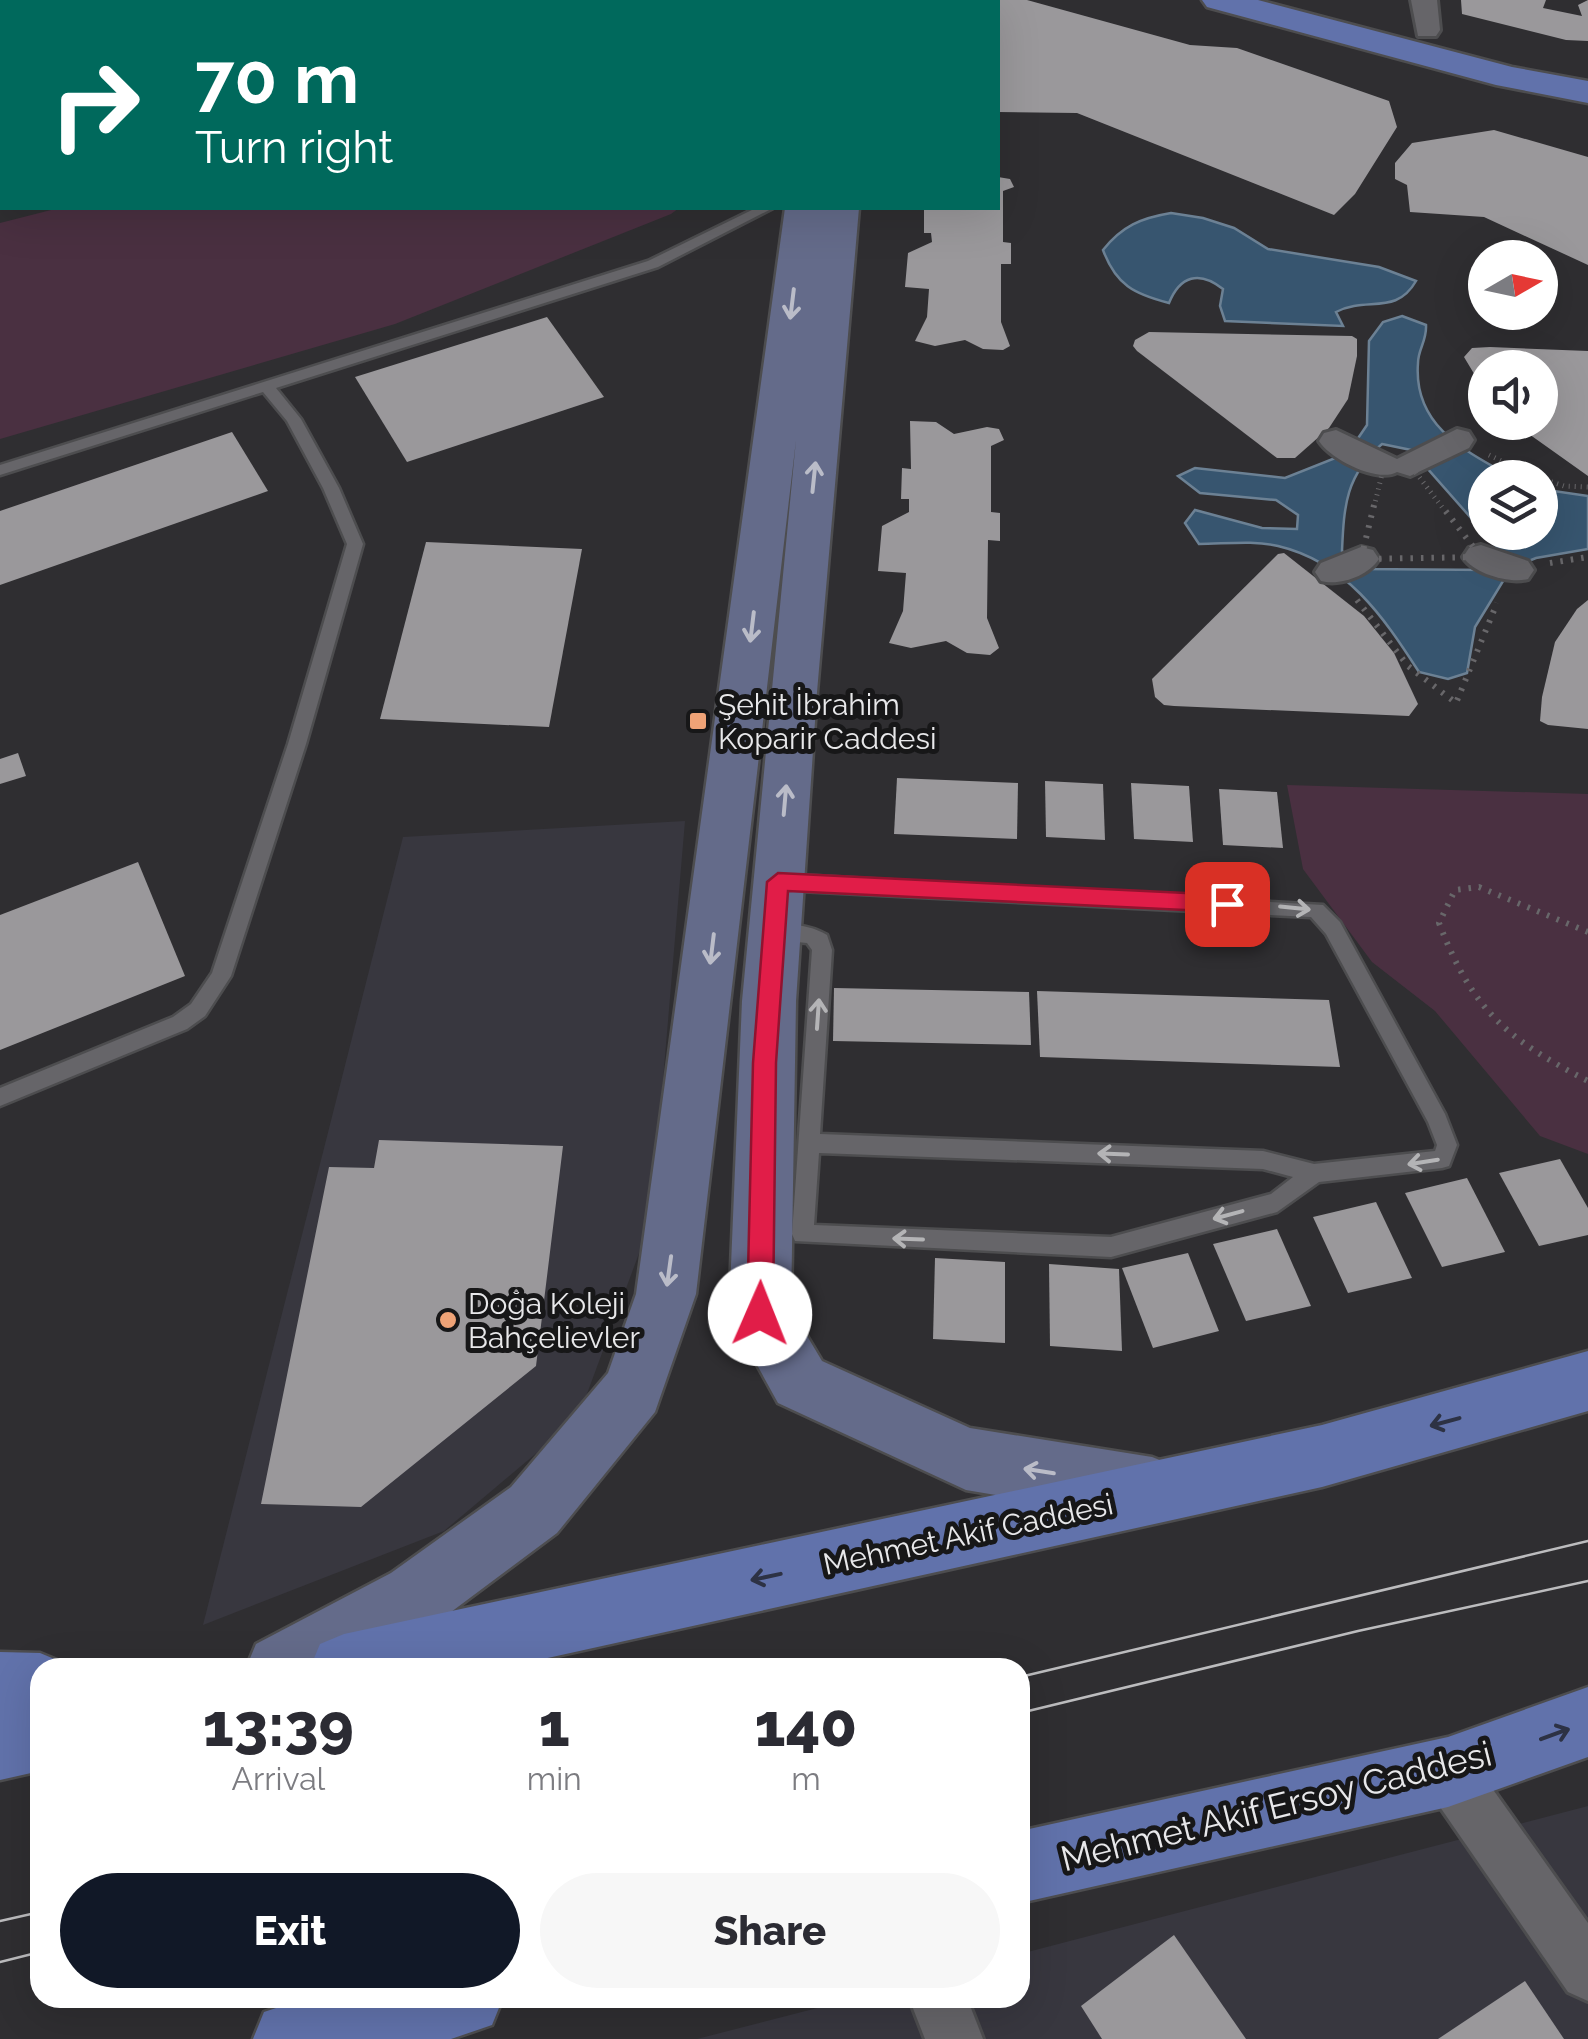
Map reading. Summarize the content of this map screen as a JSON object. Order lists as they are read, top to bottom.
{
  "streets": {
    "main road": ["Mehmet Akif Caddesi", "Mehmet Akif Ersoy Caddesi"]
  },
  "one_way": ["Mehmet Akif Caddesi"],
  "places": {
    "transit": ["Şehit İbrahim Koparir Caddesi"],
    "other": ["Doğa Koleji Bahçelievler"]
  },
  "north": "right",
  "page": {
    "turn": ["70 m", "Turn right"],
    "eta": [
      "13:39",
      "Arrival",
      "1",
      "min",
      "140",
      "m"
    ],
    "buttons": ["Exit", "Share"]
  }
}
